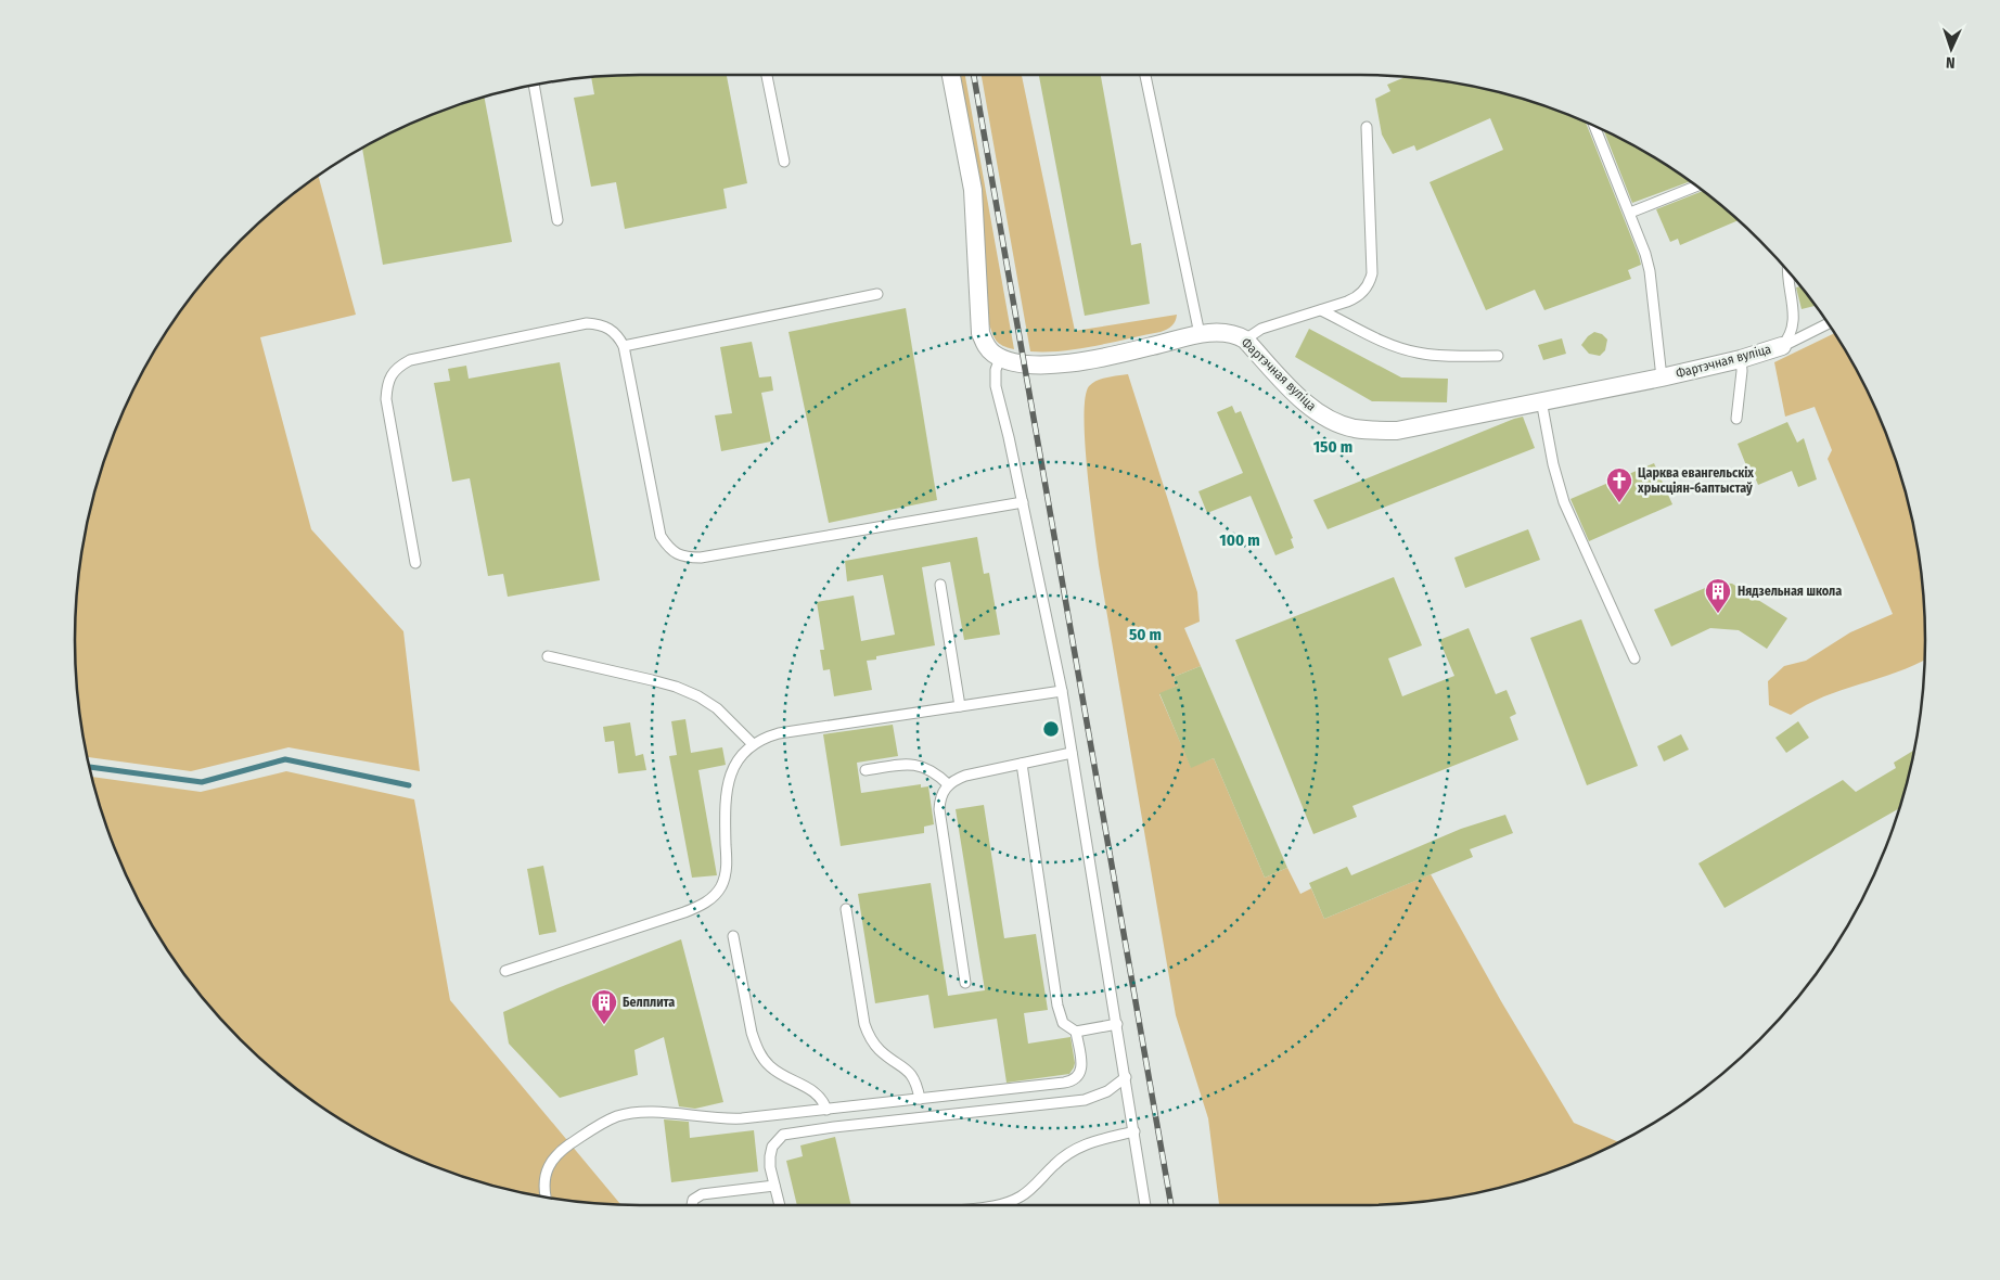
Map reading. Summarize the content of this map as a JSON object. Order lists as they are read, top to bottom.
{
  "streets": {
    "street": ["Фартэчная вуліца"]
  },
  "places": {
    "church": ["Царква евангельскіх хрысціян-баптыстаў"],
    "building": ["Нядзельная школа", "Белплита"]
  },
  "north": "bottom",
  "rings": ["150 m", "100 m", "50 m"]
}
